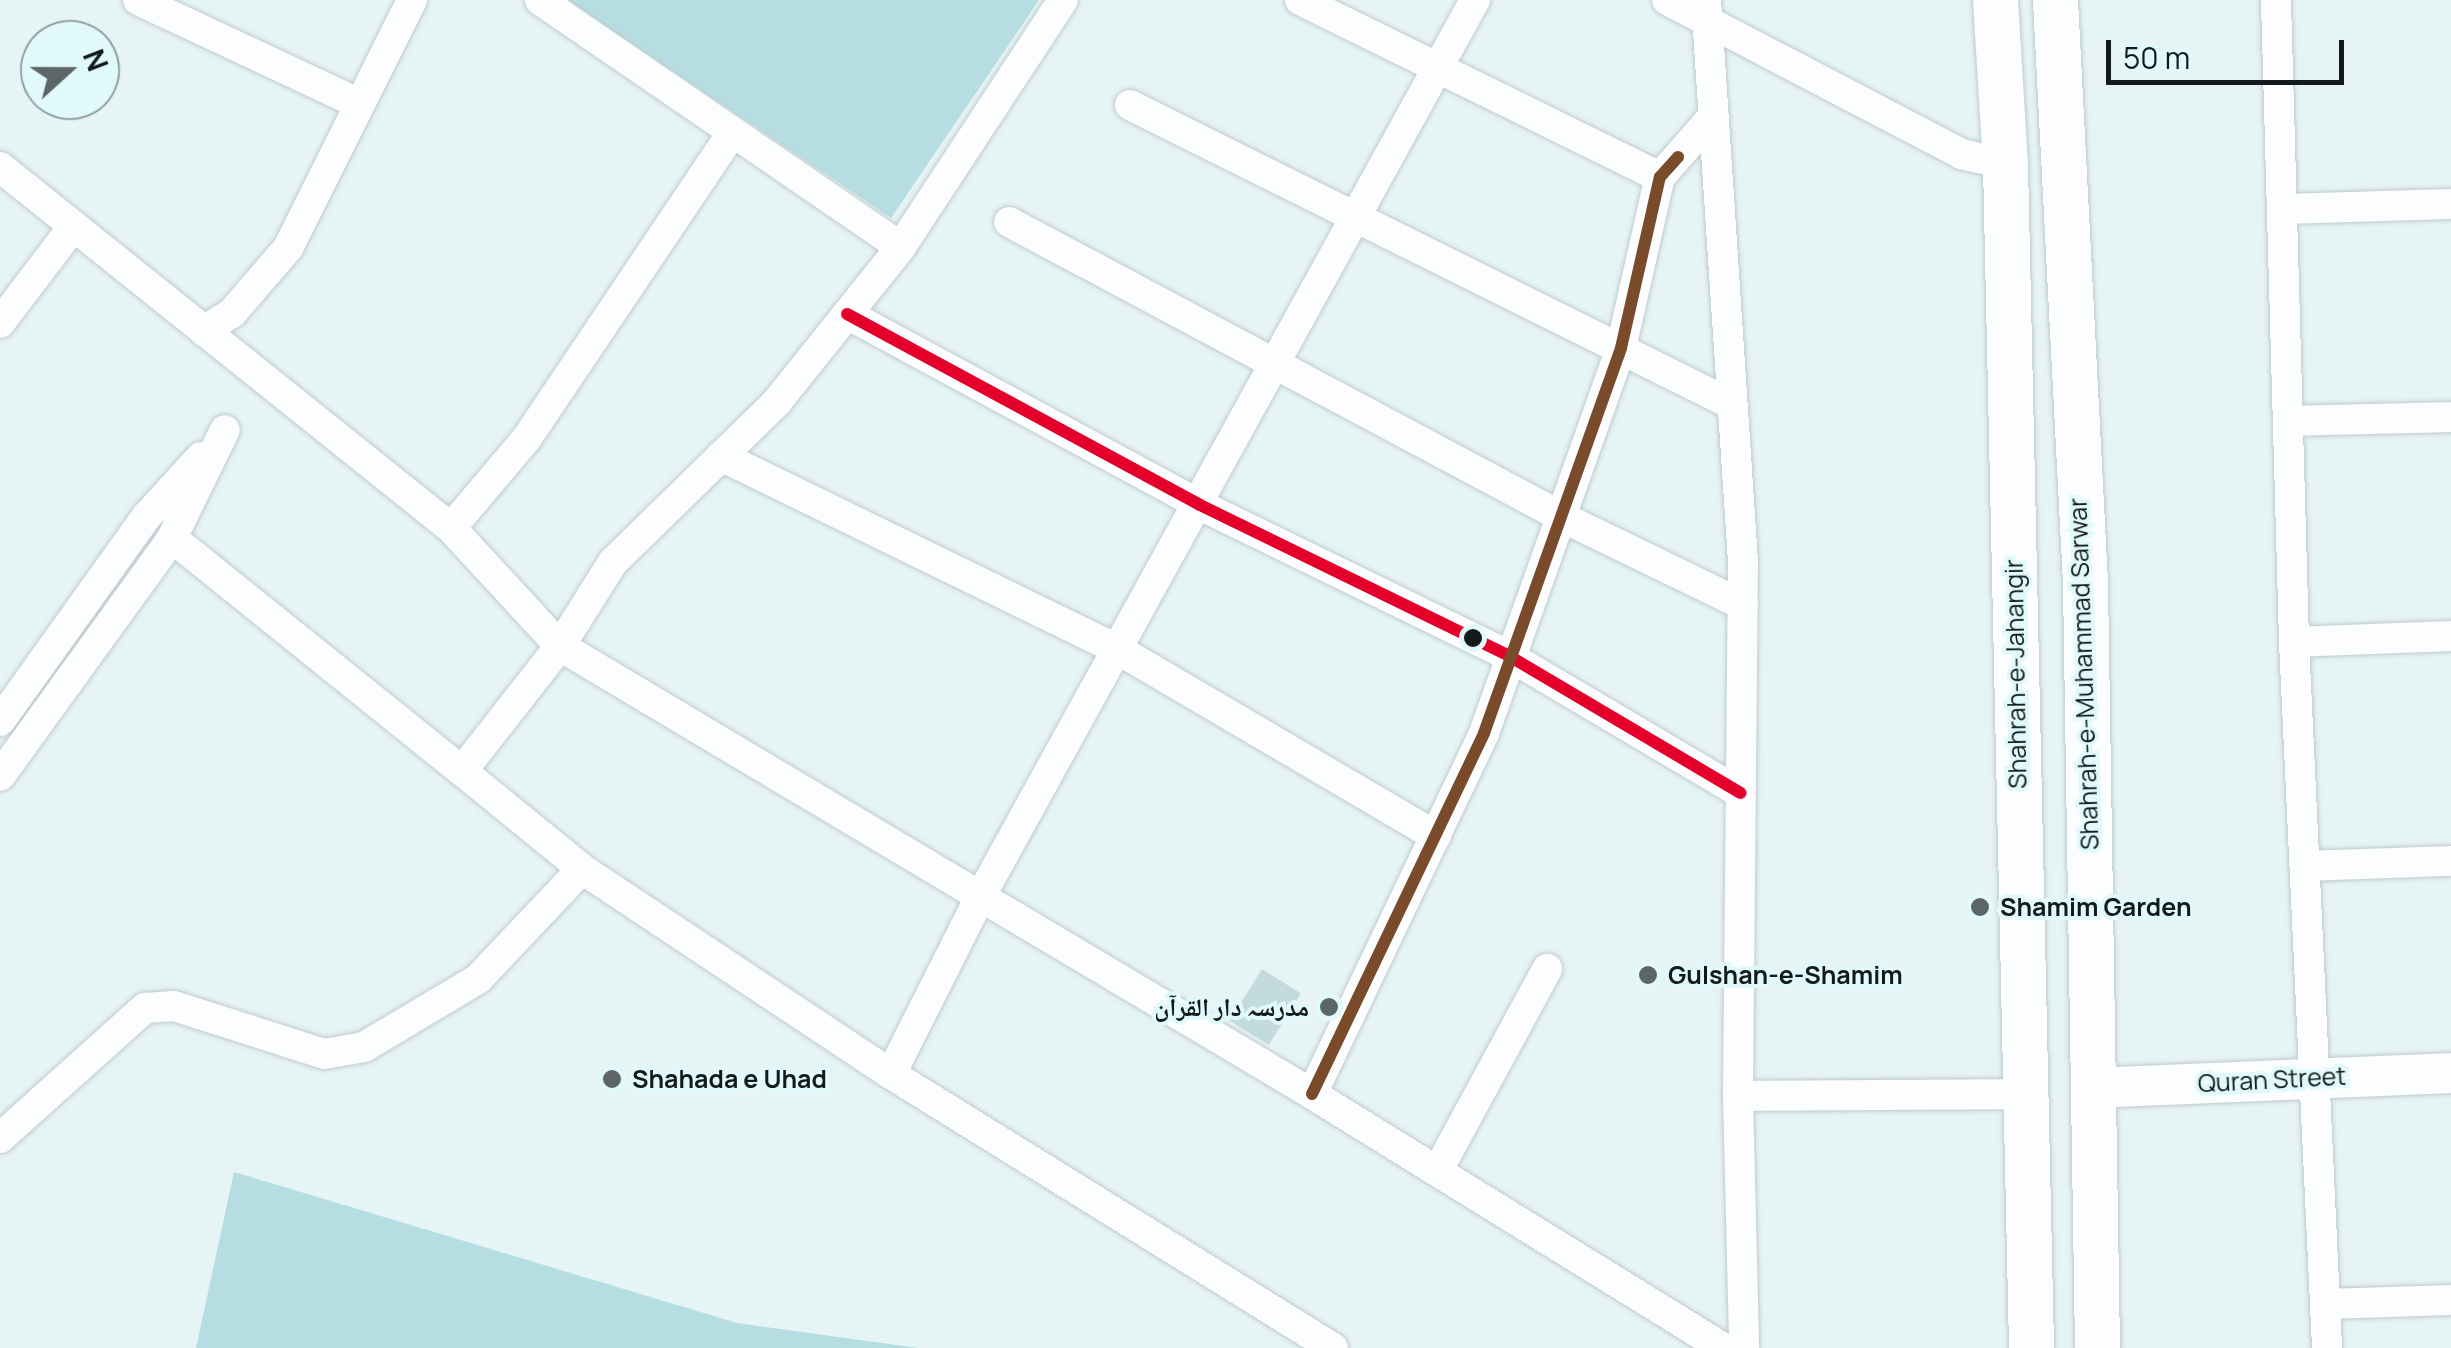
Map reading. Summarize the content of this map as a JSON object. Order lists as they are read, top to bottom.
{
  "streets": {
    "main road": ["Shahrah-e-Jahangir", "Shahrah-e-Muhammad Sarwar"],
    "street": ["Quran Street"]
  },
  "crossings": [
    ["Shahrah-e-Muhammad Sarwar", "Quran Street"]
  ],
  "places": [
    "Shamim Garden",
    "Gulshan-e-Shamim",
    "مدرسہ دار القرآن",
    "Shahada e Uhad"
  ],
  "scale_bar": "50 m",
  "north": "right"
}
